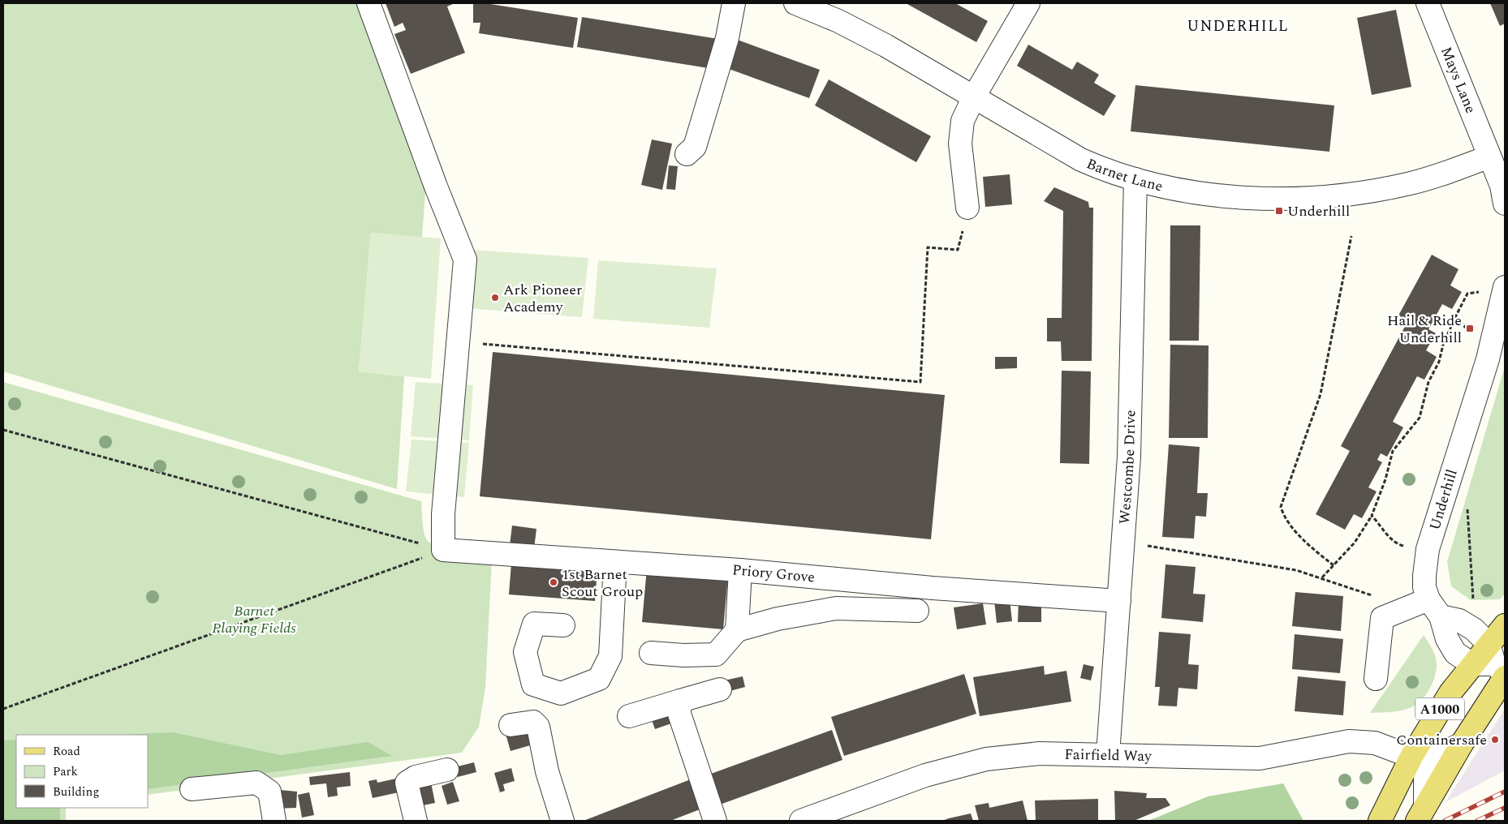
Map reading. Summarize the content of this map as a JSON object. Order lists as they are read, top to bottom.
{
  "streets": {
    "main road": ["A1000"],
    "street": [
      "Mays Lane",
      "Barnet Lane",
      "Westcombe Drive",
      "Underhill",
      "Priory Grove",
      "Fairfield Way"
    ]
  },
  "crossings": [
    ["Mays Lane", "Barnet Lane"],
    ["Barnet Lane", "Westcombe Drive"],
    ["Westcombe Drive", "Priory Grove"],
    ["Westcombe Drive", "Fairfield Way"],
    ["Underhill", "A1000"],
    ["A1000", "Fairfield Way"]
  ],
  "districts": ["UNDERHILL"],
  "parks": ["Barnet Playing Fields"],
  "places": {
    "transit": ["Underhill", "Hail & Ride Underhill"],
    "other": ["Ark Pioneer Academy", "1st Barnet Scout Group", "Containersafe"]
  },
  "legend": ["Road", "Park", "Building"]
}
